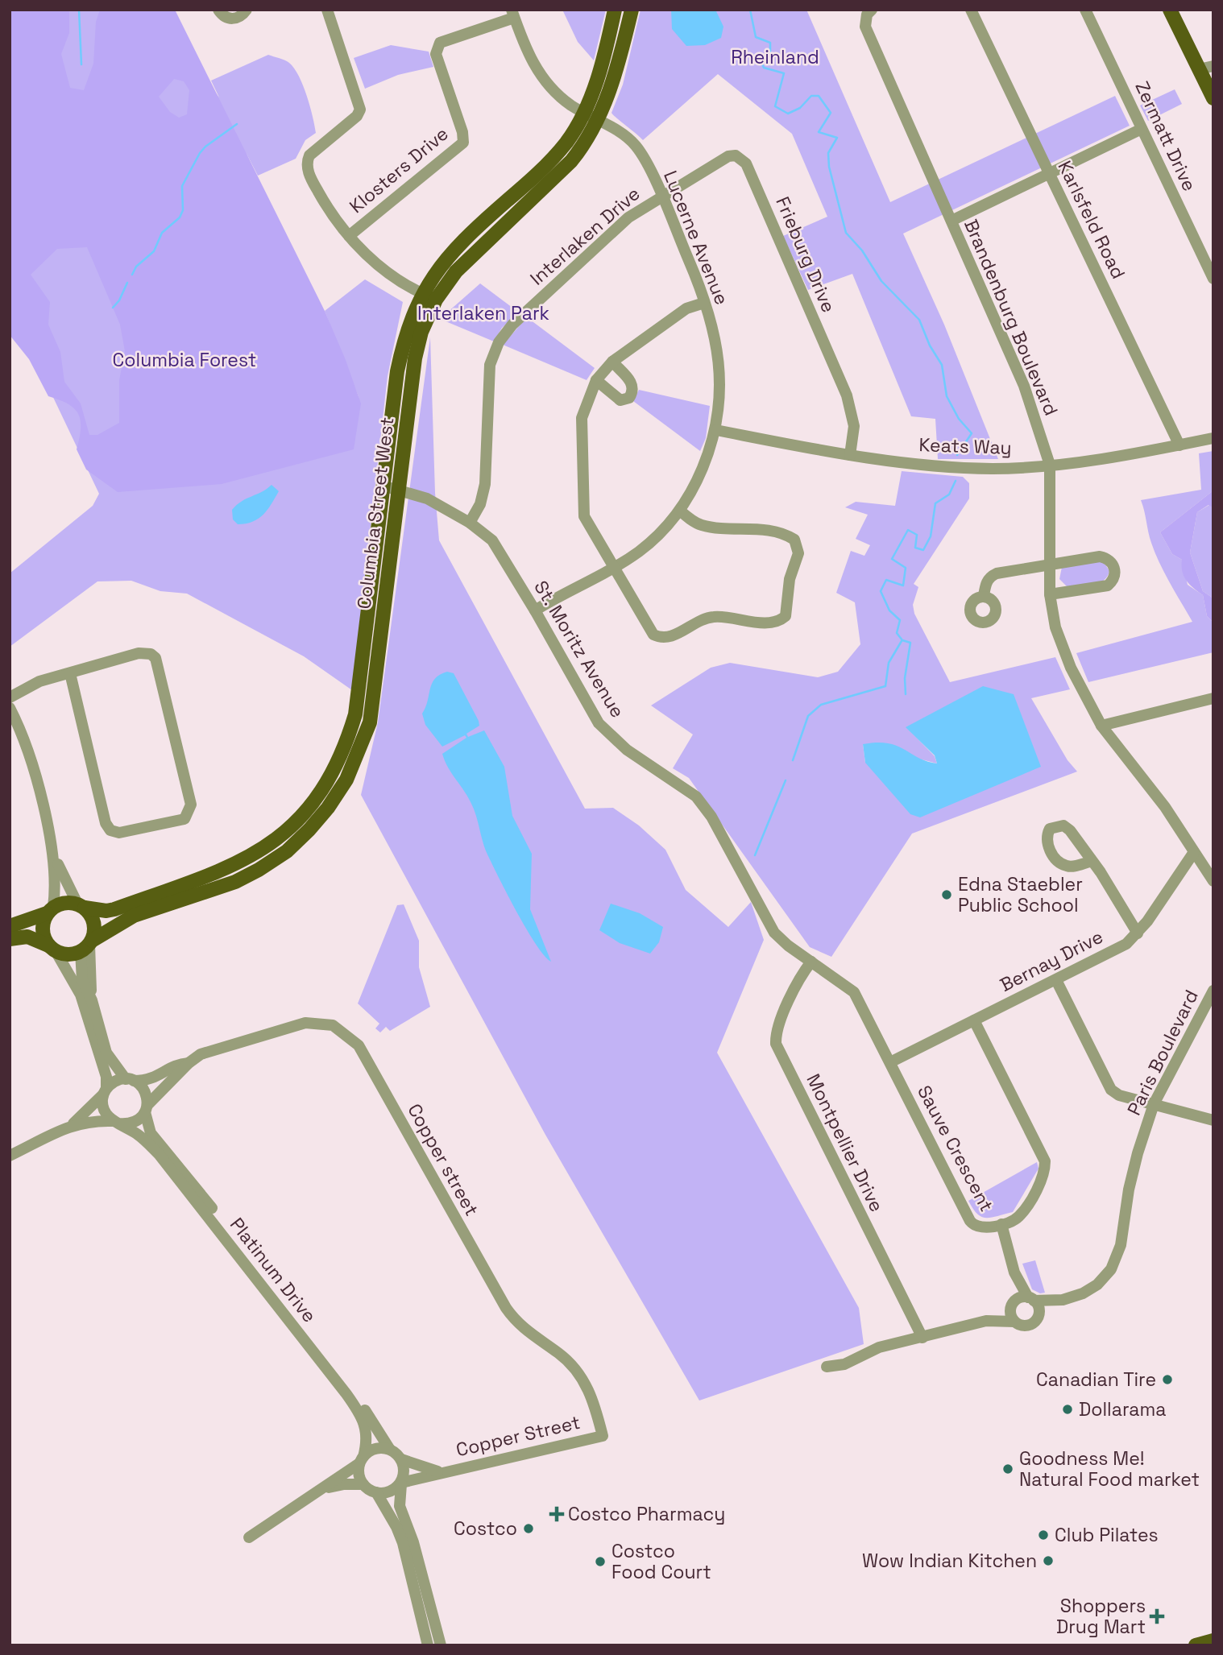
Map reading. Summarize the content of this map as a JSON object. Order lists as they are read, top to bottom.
{
  "streets": {
    "main road": ["Columbia Street West"],
    "street": [
      "Zermatt Drive",
      "Klosters Drive",
      "Karlsfeld Road",
      "Interlaken Drive",
      "Lucerne Avenue",
      "Frieburg Drive",
      "Brandenburg Boulevard",
      "Keats Way",
      "St. Moritz Avenue",
      "Bernay Drive",
      "Paris Boulevard",
      "Montpellier Drive",
      "Sauve Crescent",
      "Copper street",
      "Platinum Drive",
      "Copper Street"
    ]
  },
  "crossings": [
    ["Klosters Drive", "Lucerne Avenue"],
    ["Karlsfeld Road", "Keats Way"],
    ["Interlaken Drive", "Lucerne Avenue"],
    ["Interlaken Drive", "Frieburg Drive"],
    ["Interlaken Drive", "St. Moritz Avenue"],
    ["Lucerne Avenue", "Frieburg Drive"],
    ["Lucerne Avenue", "Keats Way"],
    ["Lucerne Avenue", "Columbia Street West"],
    ["Lucerne Avenue", "St. Moritz Avenue"],
    ["Frieburg Drive", "Keats Way"],
    ["Brandenburg Boulevard", "Keats Way"],
    ["Brandenburg Boulevard", "Bernay Drive"],
    ["Columbia Street West", "St. Moritz Avenue"],
    ["St. Moritz Avenue", "Bernay Drive"],
    ["St. Moritz Avenue", "Montpellier Drive"],
    ["St. Moritz Avenue", "Sauve Crescent"],
    ["Bernay Drive", "Sauve Crescent"],
    ["Paris Boulevard", "Montpellier Drive"],
    ["Copper street", "Copper Street"],
    ["Platinum Drive", "Copper Street"]
  ],
  "parks": ["Rheinland", "Interlaken Park", "Columbia Forest"],
  "places": {
    "other": [
      "Edna Staebler Public School",
      "Canadian Tire",
      "Dollarama",
      "Goodness Me! Natural Food market",
      "Costco",
      "Club Pilates",
      "Wow Indian Kitchen",
      "Costco Food Court"
    ],
    "health": ["Costco Pharmacy", "Shoppers Drug Mart"]
  }
}
